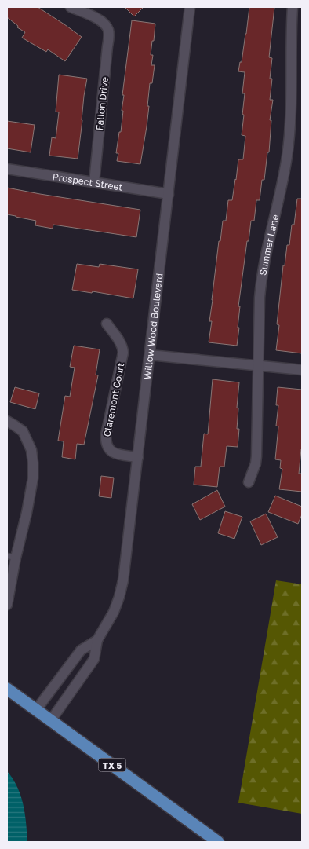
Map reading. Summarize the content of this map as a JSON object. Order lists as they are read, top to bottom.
{
  "streets": {
    "main road": ["TX 5"],
    "street": [
      "Fallon Drive",
      "Prospect Street",
      "Summer Lane",
      "Willow Wood Boulevard",
      "Claremont Court"
    ]
  },
  "crossings": [
    ["Fallon Drive", "Prospect Street"],
    ["Prospect Street", "Willow Wood Boulevard"],
    ["Willow Wood Boulevard", "Claremont Court"],
    ["Willow Wood Boulevard", "TX 5"]
  ]
}
